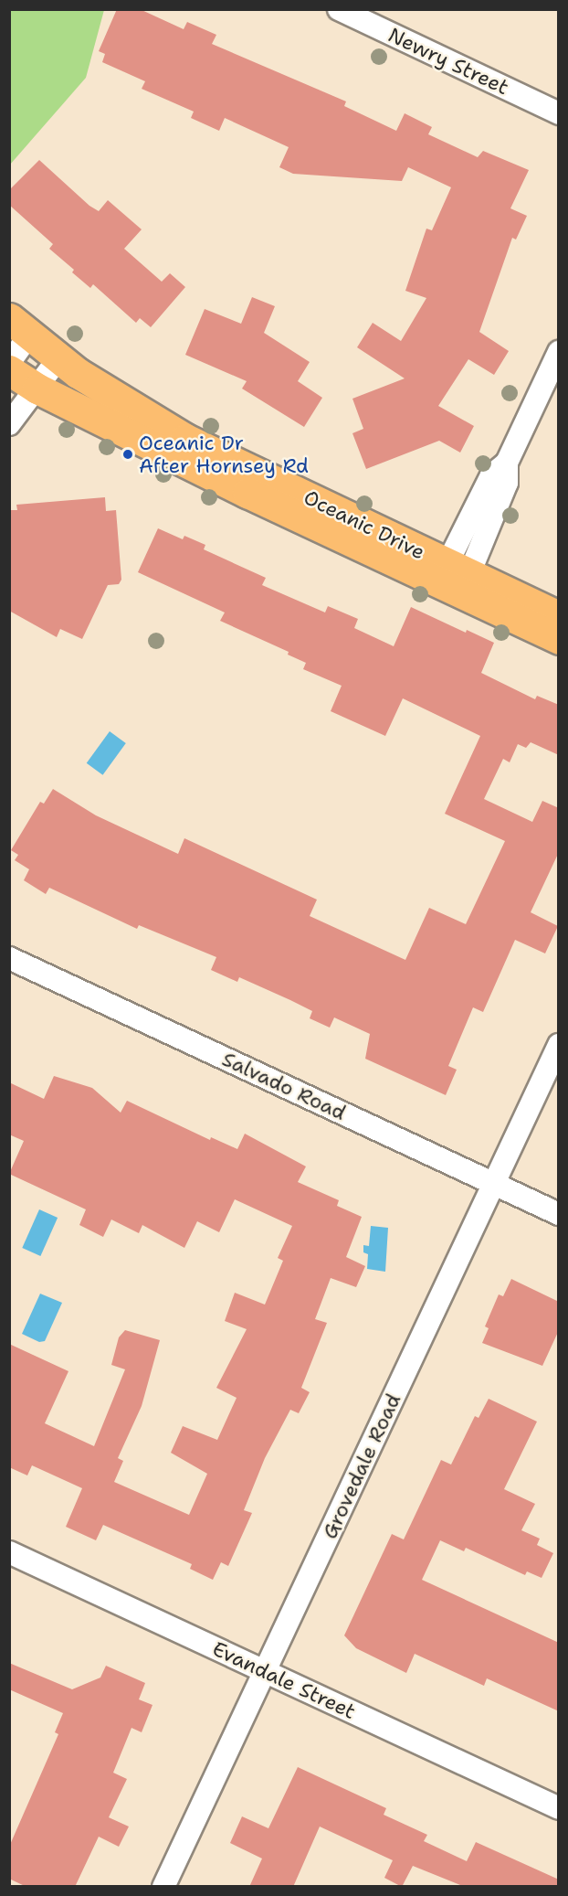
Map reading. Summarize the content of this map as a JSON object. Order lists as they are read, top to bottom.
{
  "streets": {
    "main road": ["Oceanic Drive"],
    "street": [
      "Newry Street",
      "Salvado Road",
      "Grovedale Road",
      "Evandale Street"
    ]
  },
  "crossings": [
    ["Salvado Road", "Grovedale Road"],
    ["Grovedale Road", "Evandale Street"]
  ],
  "places": ["Oceanic Dr After Hornsey Rd"]
}
